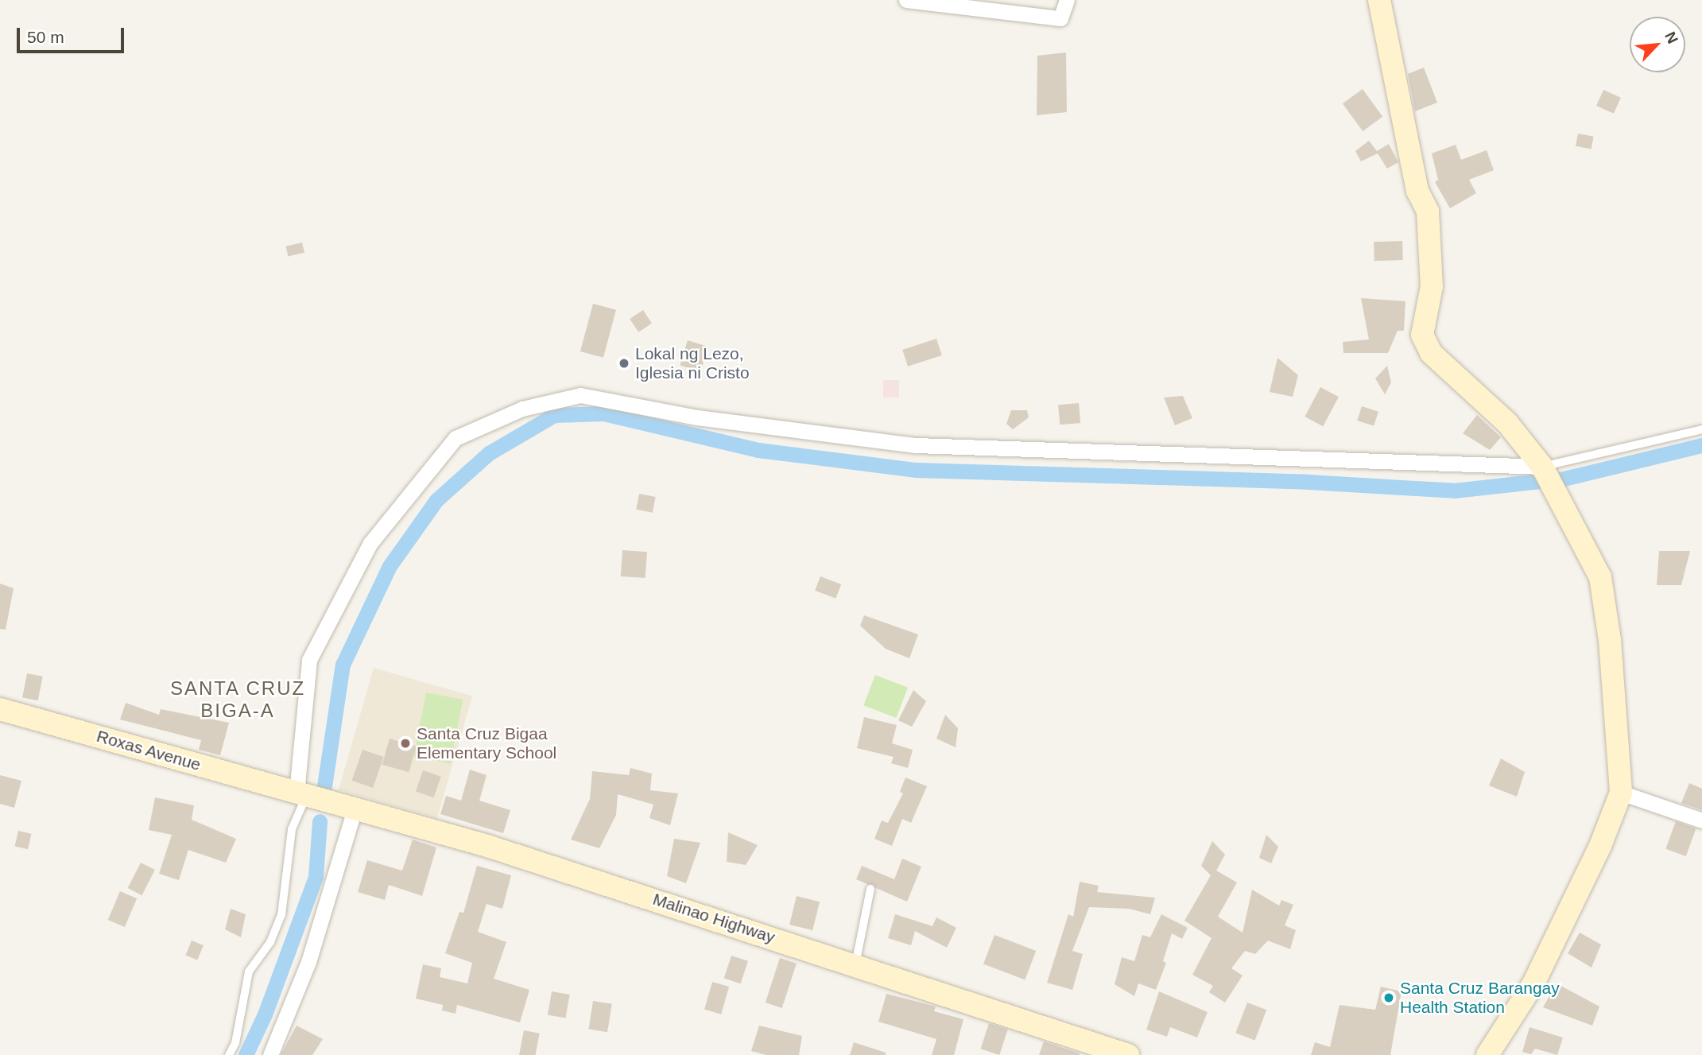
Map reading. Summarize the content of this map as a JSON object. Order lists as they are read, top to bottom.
{
  "streets": {
    "main road": ["Roxas Avenue", "Malinao Highway"]
  },
  "crossings": [
    ["Roxas Avenue", "Malinao Highway"]
  ],
  "districts": ["SANTA CRUZ BIGA-A"],
  "places": ["Lokal ng Lezo, Iglesia ni Cristo", "Santa Cruz Bigaa Elementary School", "Santa Cruz Barangay Health Station"],
  "scale_bar": "50 m",
  "north": "top right"
}
